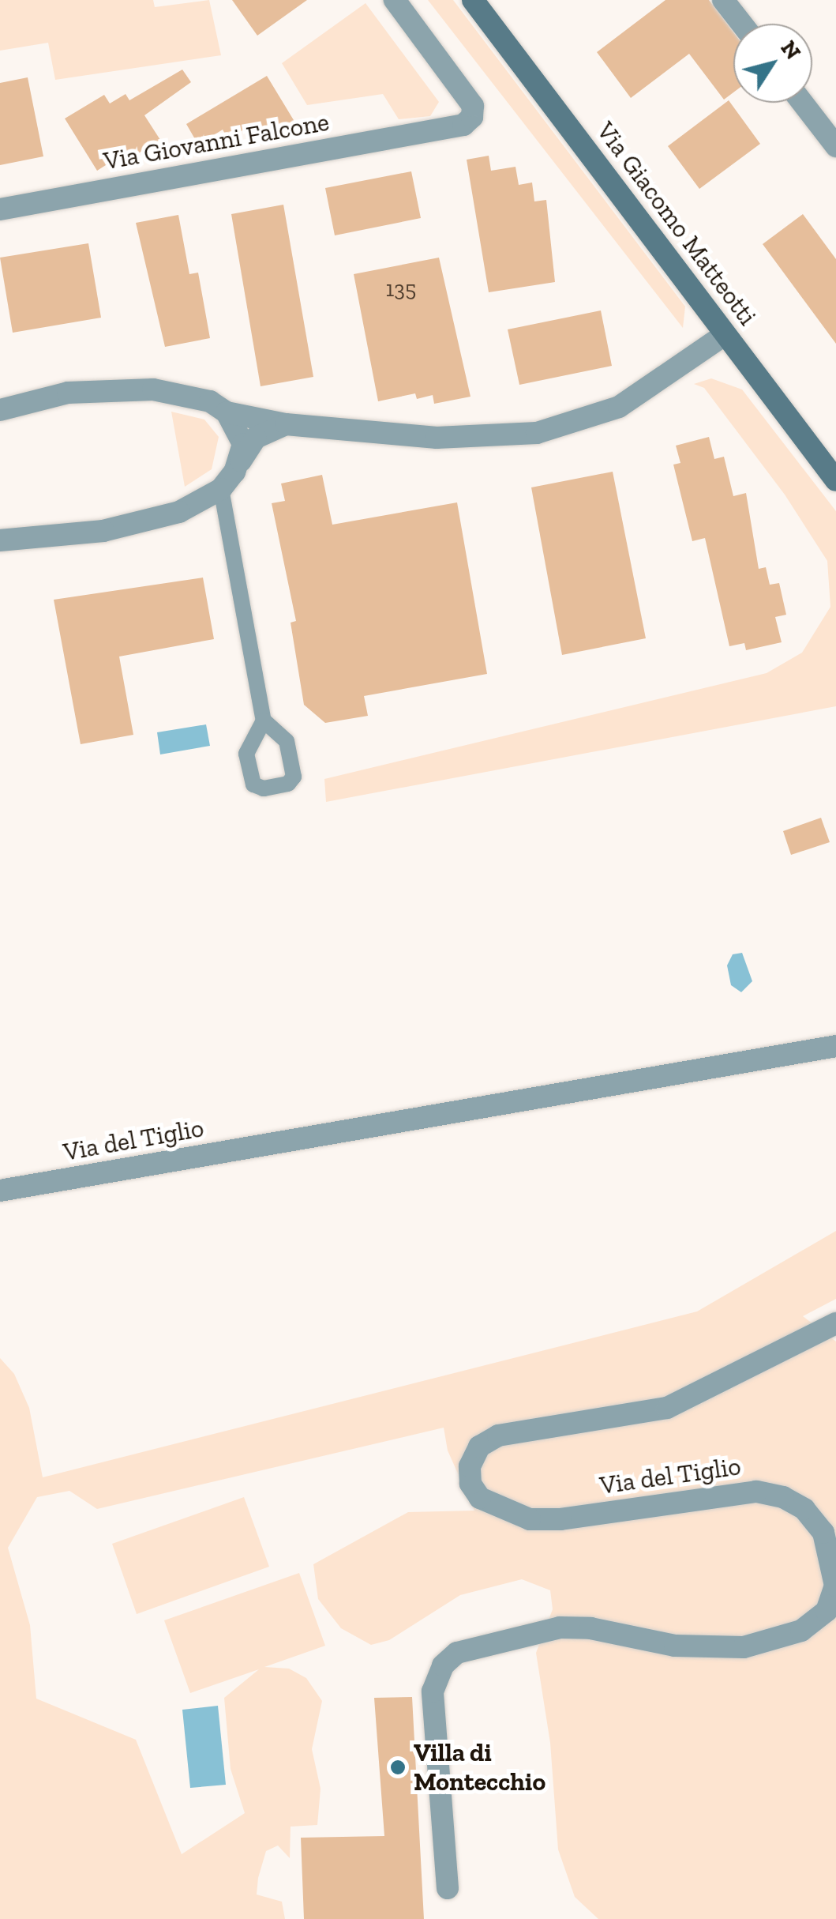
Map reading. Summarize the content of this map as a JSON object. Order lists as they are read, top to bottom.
{
  "streets": {
    "main road": ["Via Giacomo Matteotti"],
    "street": ["Via Giovanni Falcone", "Via del Tiglio"]
  },
  "places": ["Villa di Montecchio"],
  "house_numbers": ["135"],
  "north": "top right"
}
